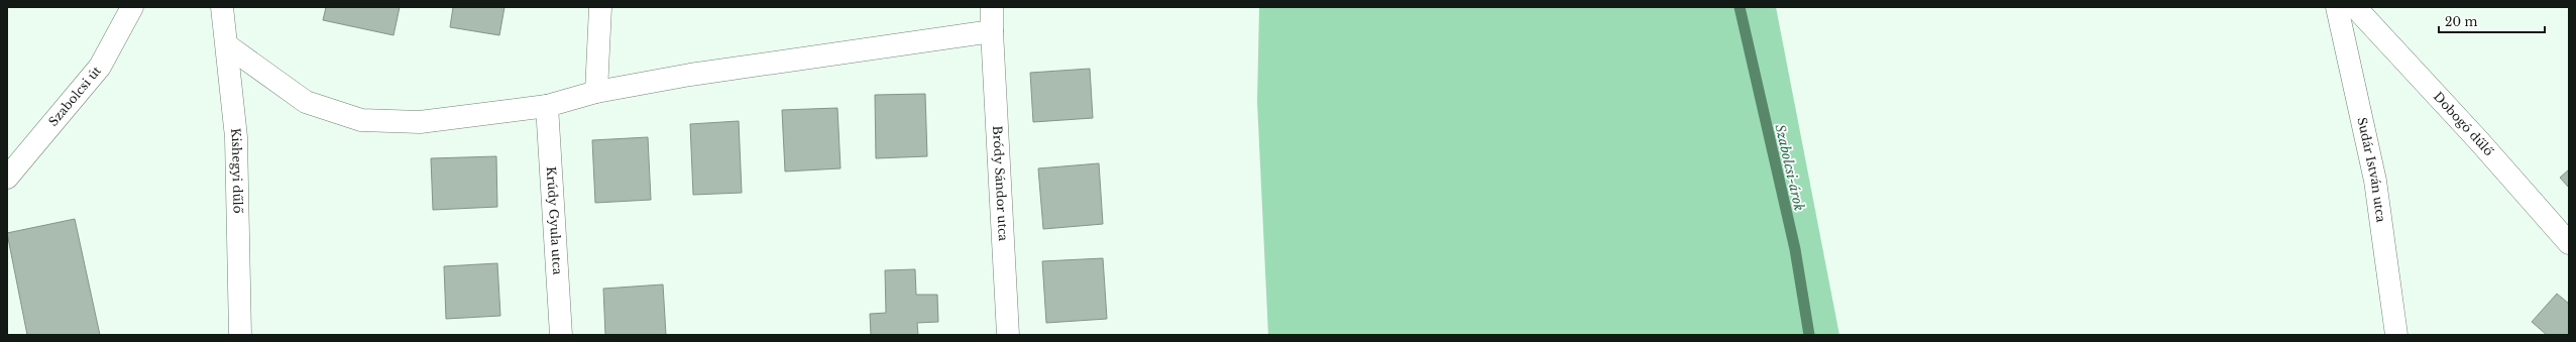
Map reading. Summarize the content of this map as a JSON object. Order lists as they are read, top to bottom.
{
  "streets": {
    "street": [
      "Szabolcsi út",
      "Dobogó dűlő",
      "Kishegyi dűlő",
      "Sudár István utca",
      "Bródy Sándor utca",
      "Krúdy Gyula utca"
    ]
  },
  "water": ["Szabolcsi-árok"],
  "scale_bar": "20 m"
}
